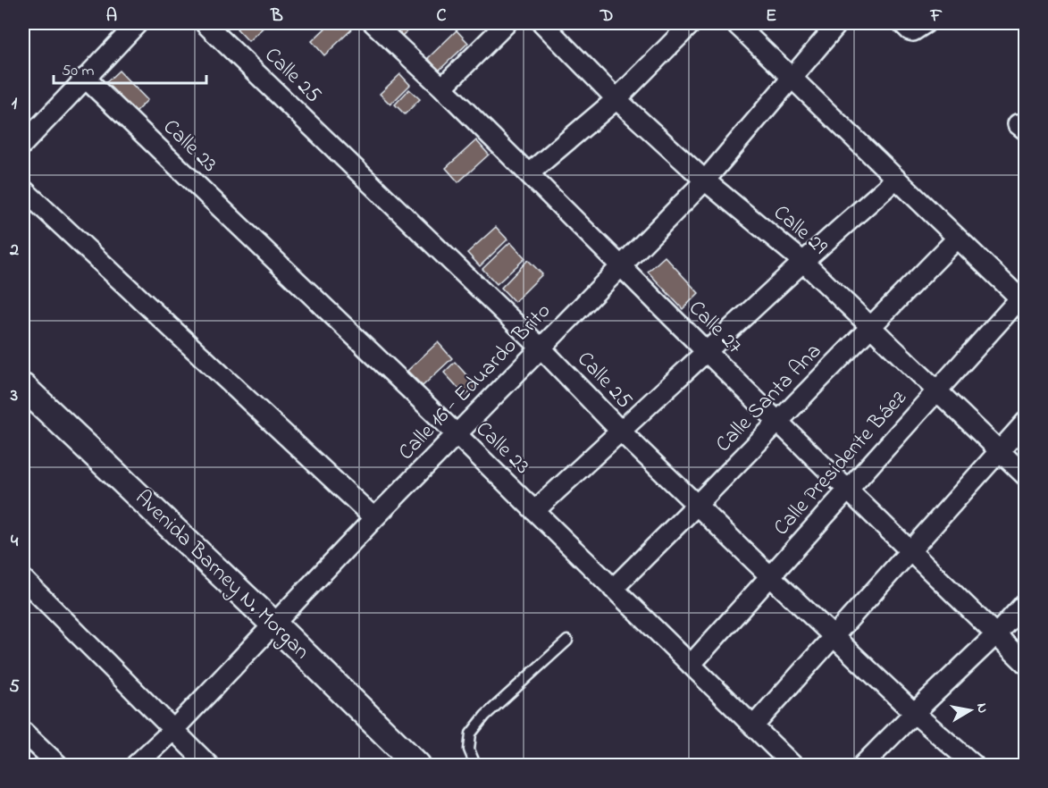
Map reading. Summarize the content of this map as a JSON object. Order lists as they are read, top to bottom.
{
  "streets": {
    "street": [
      "Calle 25",
      "Calle 23",
      "Calle 29",
      "Calle 27",
      "Calle 16 - Eduardo Brito",
      "Calle Santa Ana",
      "Calle Presidente Báez",
      "Avenida Barney N. Morgan"
    ]
  },
  "crossings": [
    ["Calle 25", "Calle 16 - Eduardo Brito"],
    ["Calle 25", "Calle Santa Ana"],
    ["Calle 25", "Calle Presidente Báez"],
    ["Calle 23", "Calle 16 - Eduardo Brito"],
    ["Calle 23", "Calle Santa Ana"],
    ["Calle 23", "Calle Presidente Báez"],
    ["Calle 29", "Calle 16 - Eduardo Brito"],
    ["Calle 29", "Calle Santa Ana"],
    ["Calle 29", "Calle Presidente Báez"],
    ["Calle 27", "Calle 16 - Eduardo Brito"],
    ["Calle 27", "Calle Santa Ana"],
    ["Calle 27", "Calle Presidente Báez"],
    ["Calle 16 - Eduardo Brito", "Avenida Barney N. Morgan"]
  ],
  "scale_bar": "50 m",
  "north": "right",
  "grid": {
    "columns": [
      "A",
      "B",
      "C",
      "D",
      "E",
      "F"
    ],
    "rows": [
      "1",
      "2",
      "3",
      "4",
      "5"
    ]
  }
}
